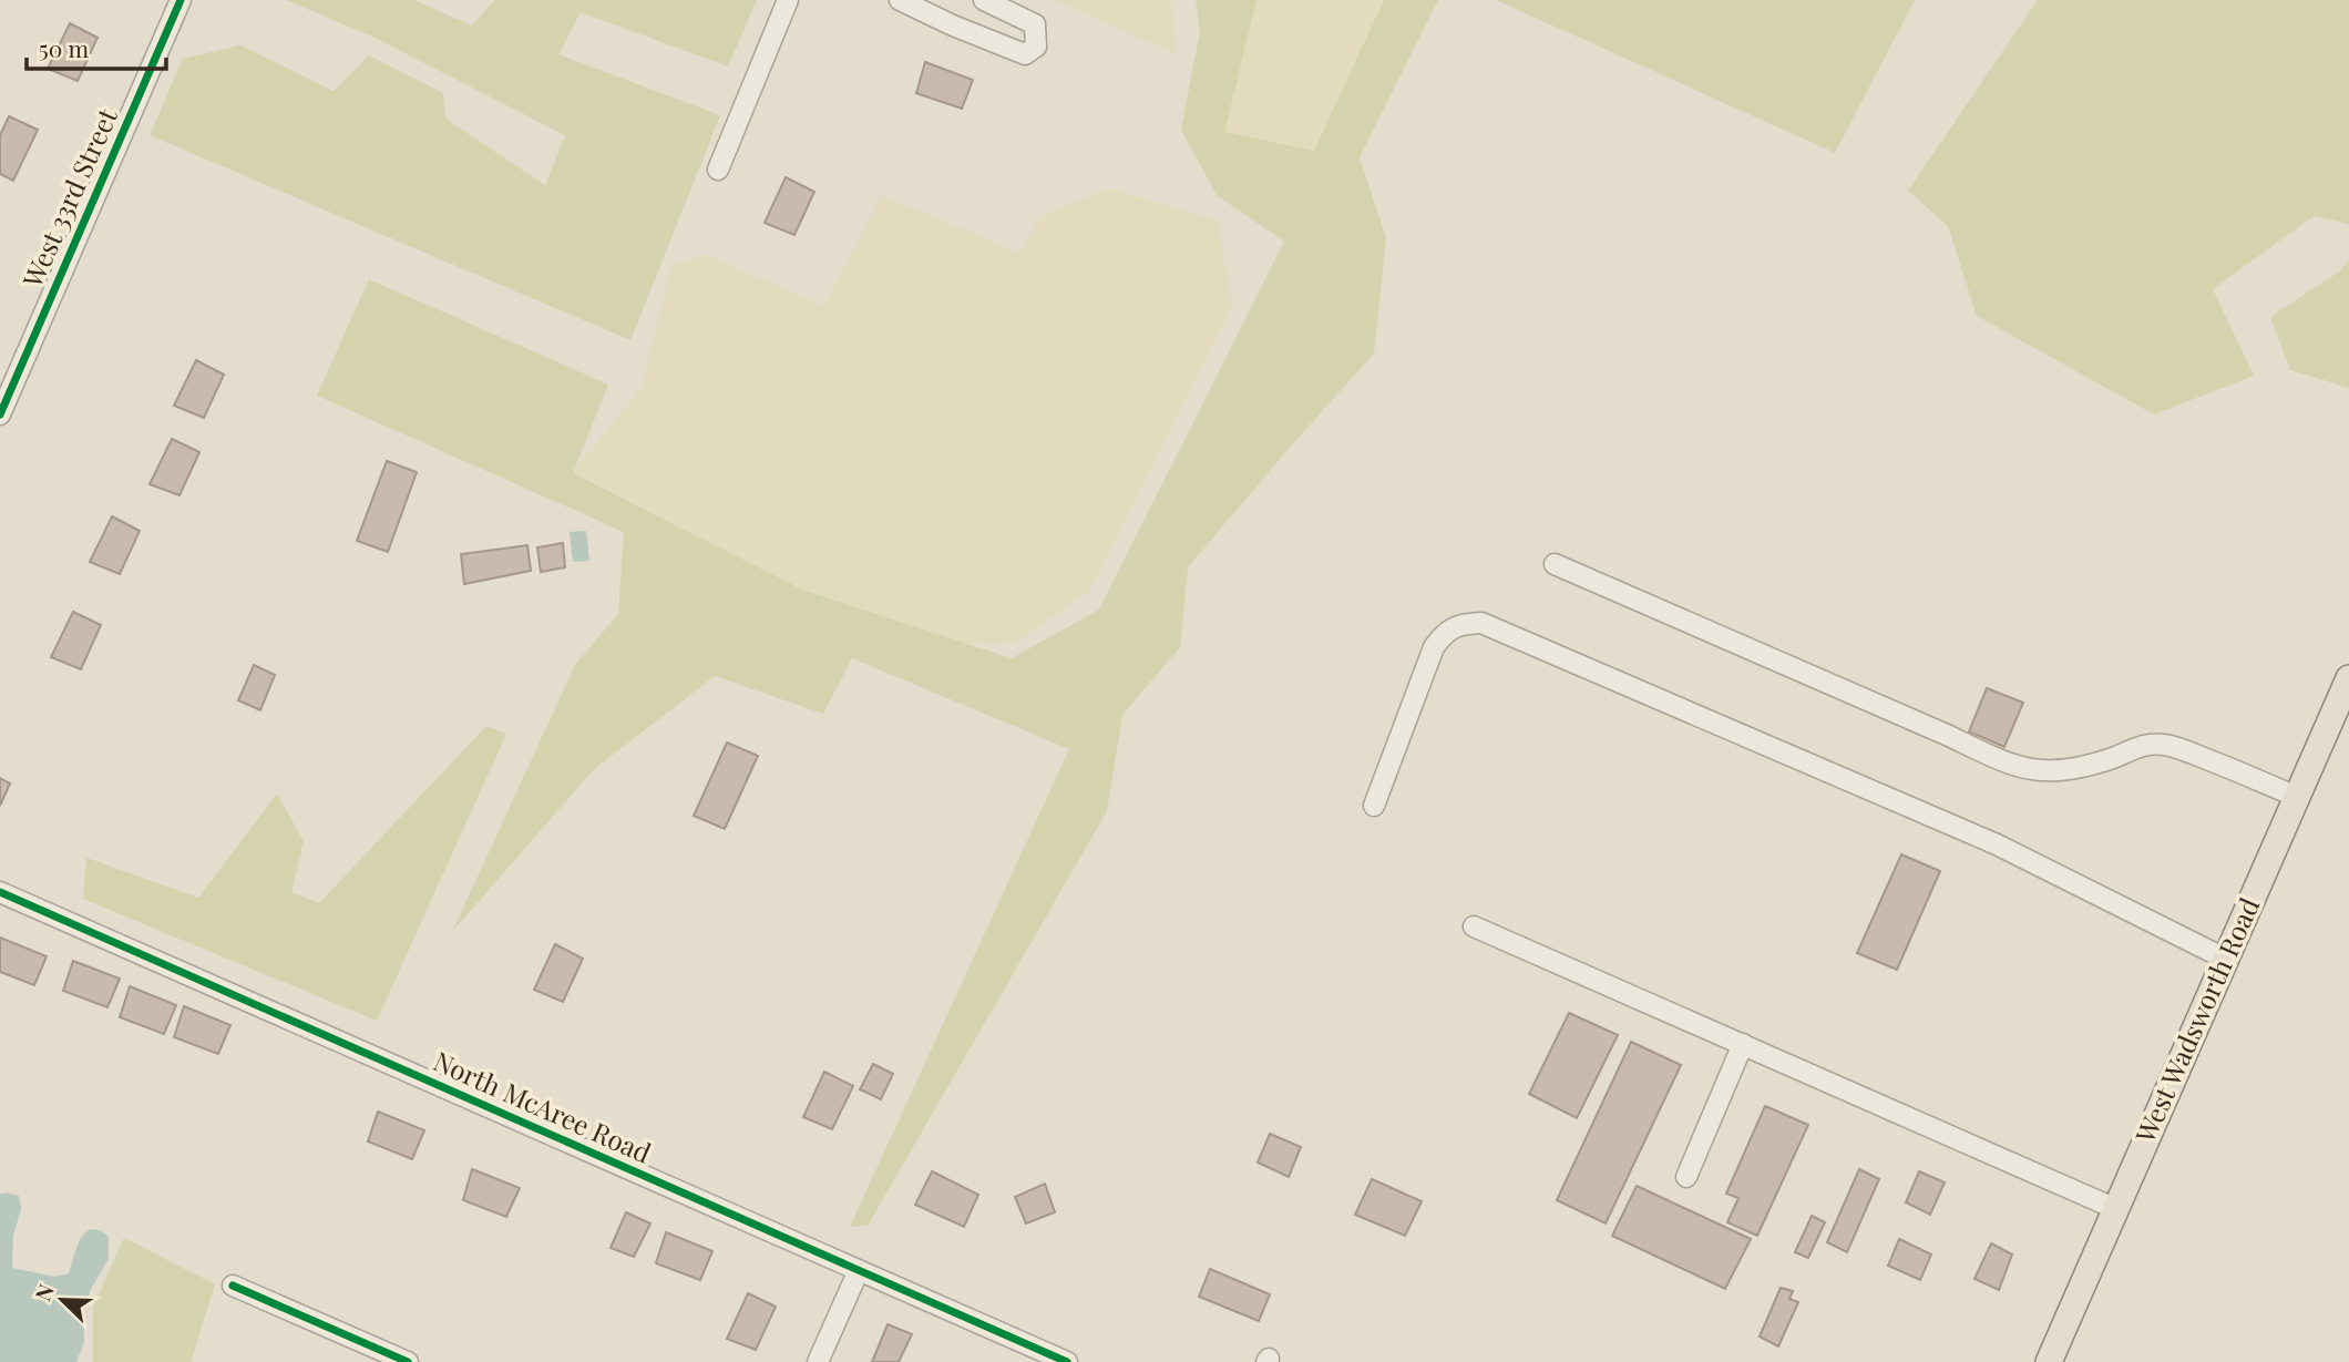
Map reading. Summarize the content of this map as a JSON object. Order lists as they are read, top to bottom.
{
  "streets": {
    "main road": ["West Wadsworth Road"],
    "street": ["West 33rd Street", "North McAree Road"]
  },
  "scale_bar": "50 m",
  "north": "top left"
}
